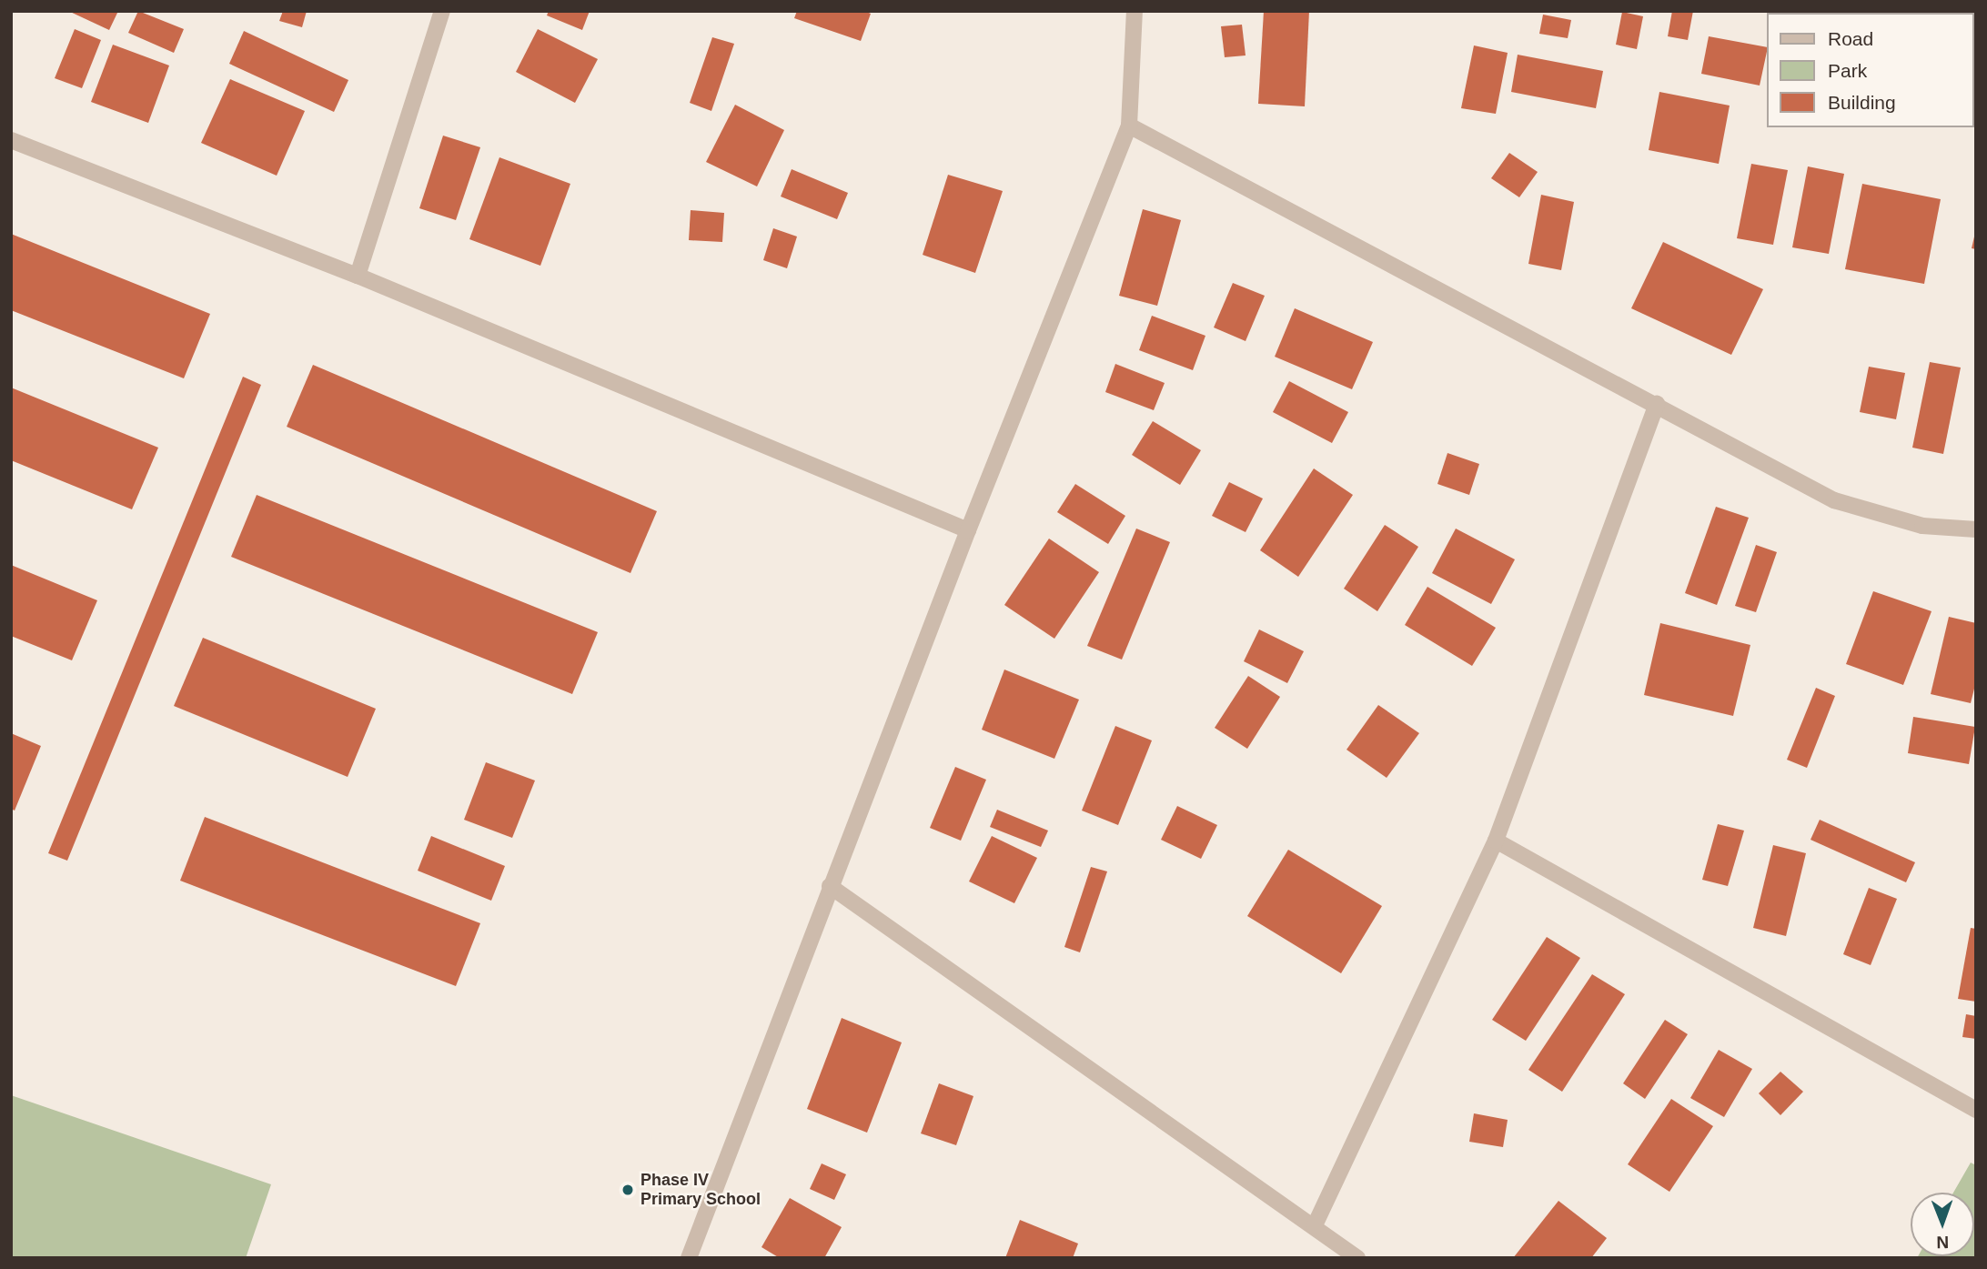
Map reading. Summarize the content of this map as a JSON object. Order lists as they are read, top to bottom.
{
  "places": ["Phase IV Primary School"],
  "legend": ["Road", "Park", "Building"],
  "north": "bottom"
}
